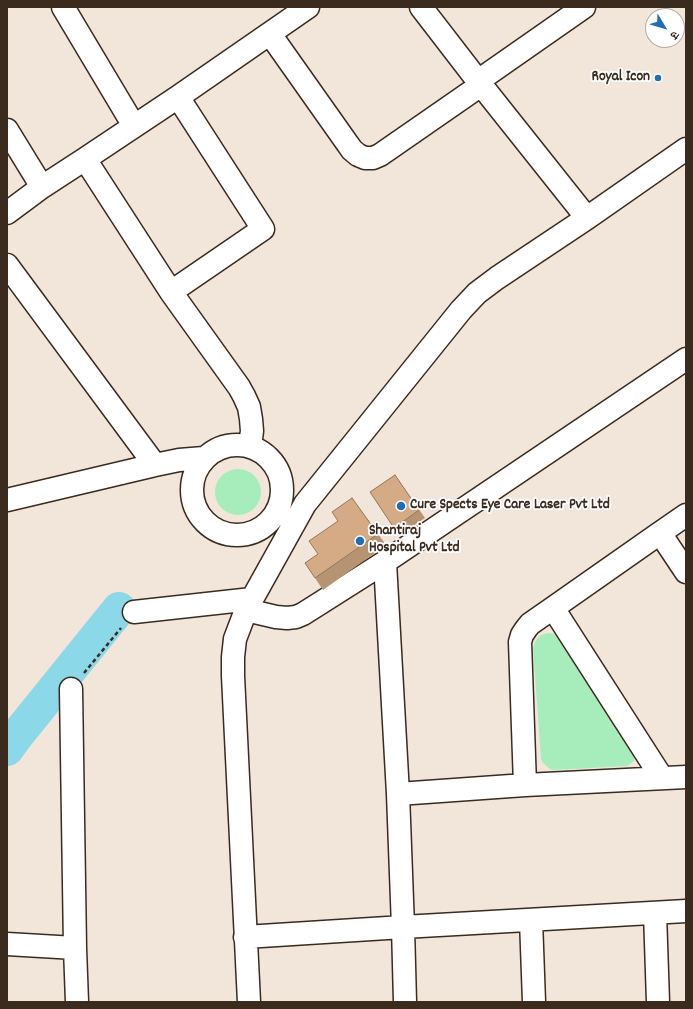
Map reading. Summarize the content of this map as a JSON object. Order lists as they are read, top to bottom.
{
  "places": ["Royal Icon", "Cure Spects Eye Care Laser Pvt Ltd", "Shantiraj Hospital Pvt Ltd"],
  "north": "bottom right"
}
